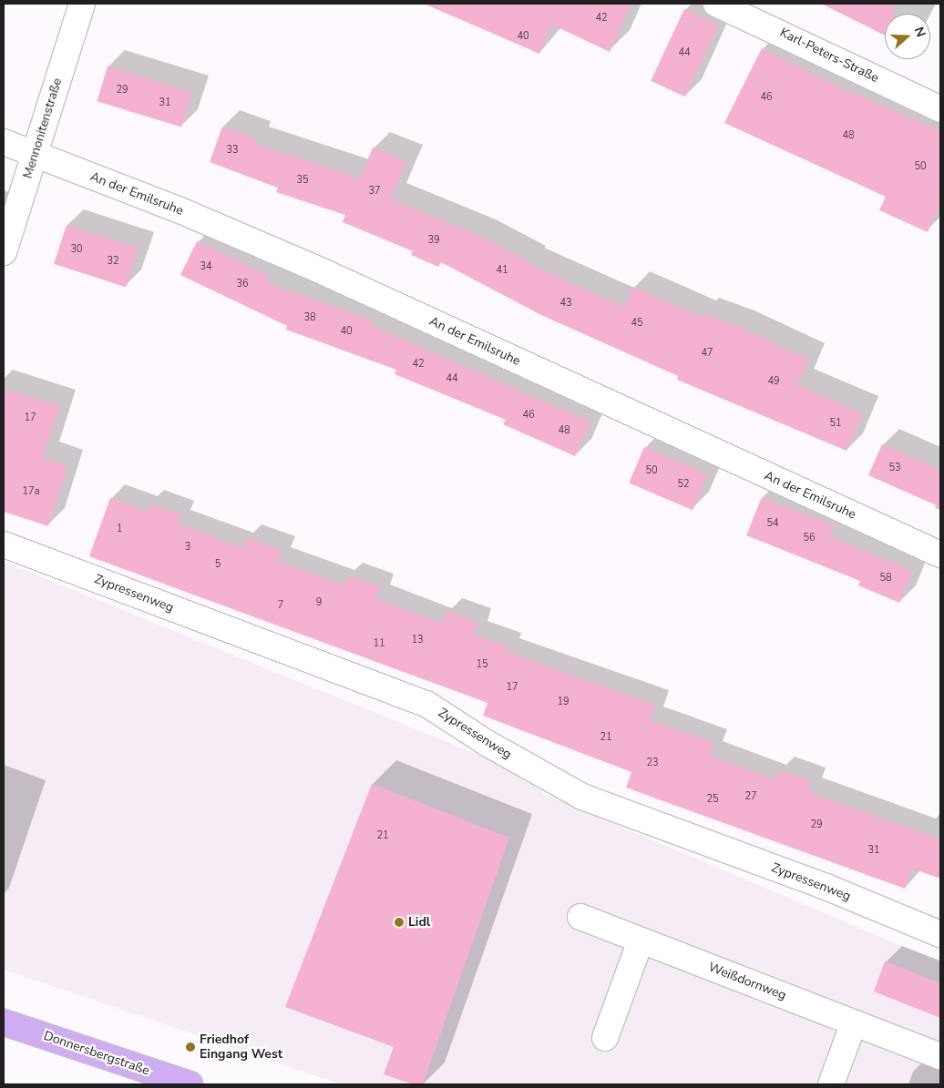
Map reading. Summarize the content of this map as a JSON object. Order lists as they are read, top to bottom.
{
  "streets": {
    "main road": ["Donnersbergstraße"],
    "street": [
      "Karl-Peters-Straße",
      "Mennonitenstraße",
      "An der Emilsruhe",
      "Zypressenweg",
      "Weißdornweg"
    ]
  },
  "crossings": [
    ["Mennonitenstraße", "An der Emilsruhe"]
  ],
  "places": ["Lidl", "Friedhof Eingang West"],
  "house_numbers": [
    "42",
    "40",
    "44",
    "29",
    "46",
    "31",
    "48",
    "33",
    "50",
    "35",
    "37",
    "39",
    "30",
    "32",
    "34",
    "41",
    "36",
    "43",
    "38",
    "45",
    "40",
    "47",
    "42",
    "44",
    "49",
    "46",
    "17",
    "51",
    "48",
    "53",
    "50",
    "52",
    "17a",
    "54",
    "1",
    "56",
    "3",
    "5",
    "58",
    "9",
    "7",
    "13",
    "11",
    "15",
    "17",
    "19",
    "21",
    "23",
    "27",
    "25",
    "29",
    "21",
    "31"
  ],
  "north": "right"
}
